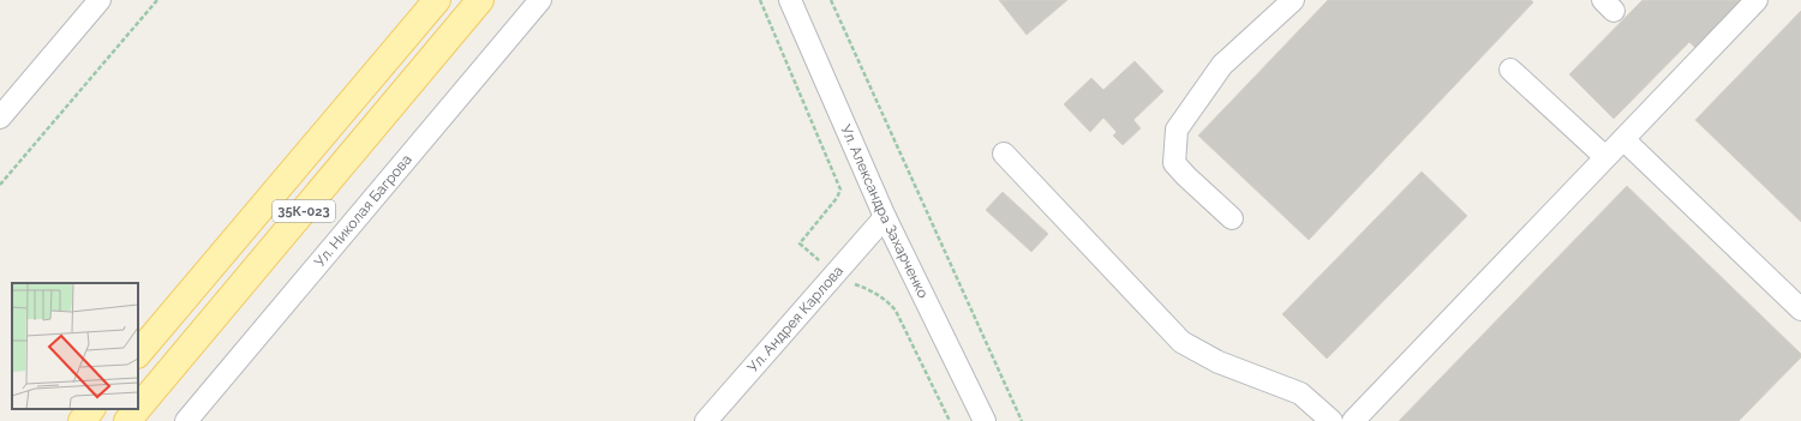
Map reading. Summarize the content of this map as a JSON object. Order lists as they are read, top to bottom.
{
  "streets": {
    "main road": ["35К-023"],
    "street": ["Ул. Николая Багрова", "Ул. Александра Захарченко", "Ул. Андрея Карлова"]
  },
  "crossings": [
    ["Ул. Александра Захарченко", "Ул. Андрея Карлова"]
  ]
}
